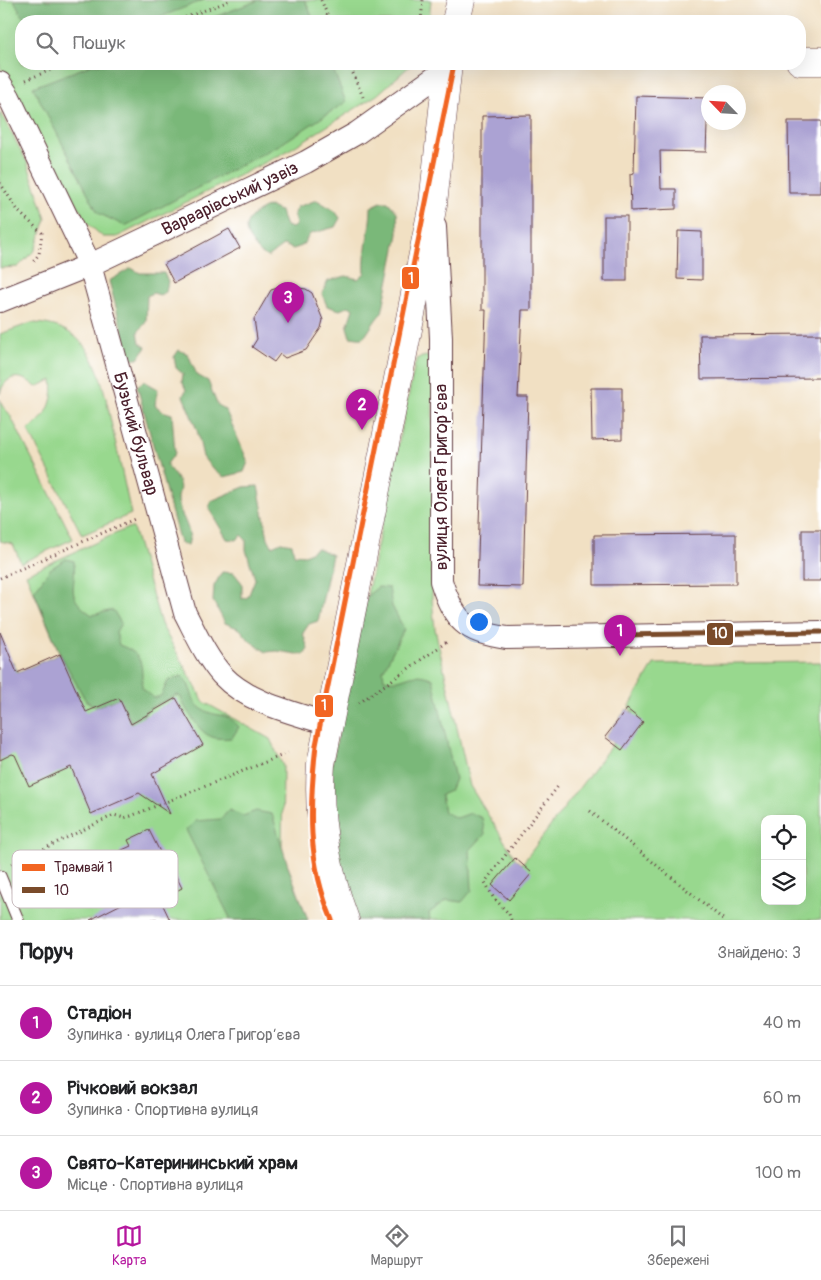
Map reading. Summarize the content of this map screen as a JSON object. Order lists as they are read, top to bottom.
{
  "streets": {
    "street": ["Варварівський узвіз", "Бузький бульвар", "вулиця Олега Григорʼєва"]
  },
  "crossings": [
    ["Варварівський узвіз", "Бузький бульвар"]
  ],
  "lines": ["tram line 1", "transit line 10"],
  "legend": ["Трамвай 1", "10"],
  "north": "top left",
  "page": {
    "search": "Пошук",
    "pins": ["3", "2", "1"],
    "heading": ["Поруч", "Знайдено: 3"],
    "list": [
      {
        "mark": "1",
        "name": "Стадіон",
        "note": "Зупинка · вулиця Олега Григорʼєва",
        "value": "40 m"
      },
      {
        "mark": "2",
        "name": "Річковий вокзал",
        "note": "Зупинка · Спортивна вулиця",
        "value": "60 m"
      },
      {
        "mark": "3",
        "name": "Свято-Катерининський храм",
        "note": "Місце · Спортивна вулиця",
        "value": "100 m"
      }
    ],
    "nav": ["Карта", "Маршрут", "Збережені"]
  }
}
